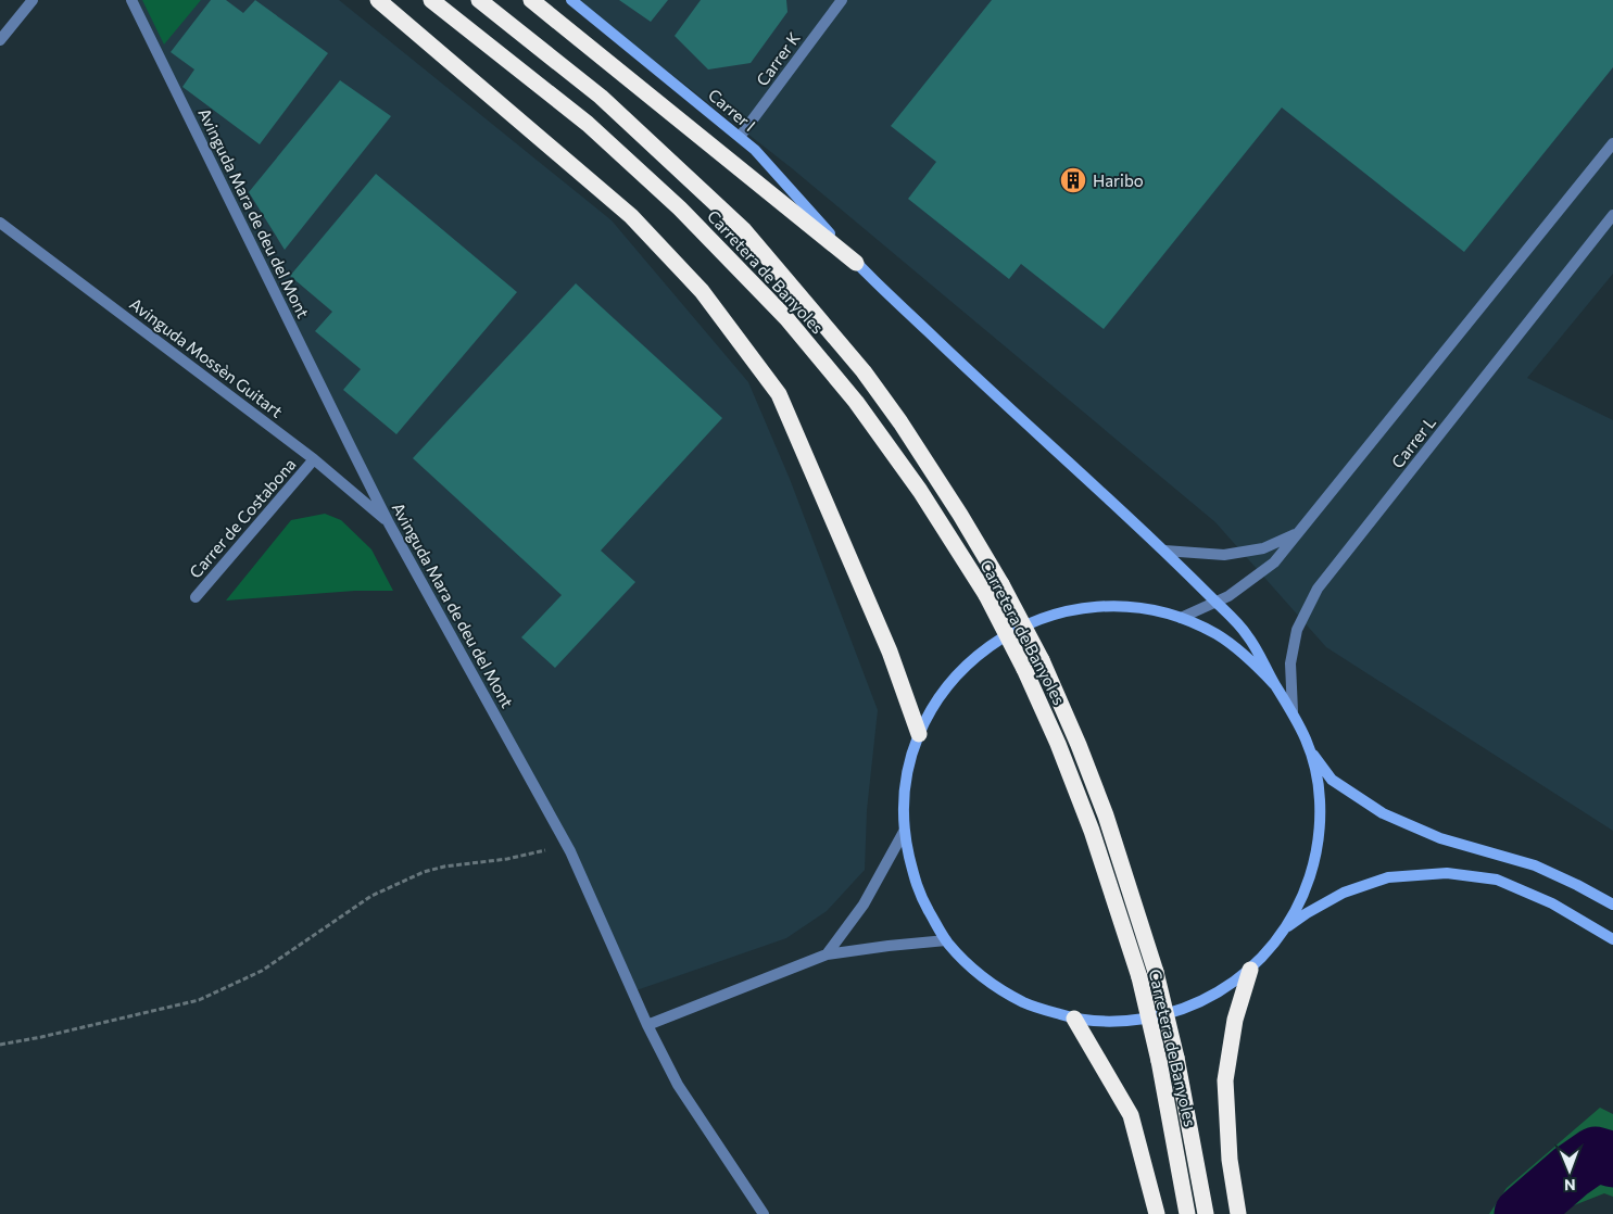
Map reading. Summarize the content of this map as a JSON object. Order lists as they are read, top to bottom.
{
  "streets": {
    "highway": ["Carretera de Banyoles"],
    "main road": ["Carrer I"],
    "street": [
      "Carrer K",
      "Avinguda Mara de deu del Mont",
      "Avinguda Mossèn Guitart",
      "Carrer L",
      "Carrer de Costabona"
    ]
  },
  "crossings": [
    ["Carrer K", "Carrer I"],
    ["Carrer I", "Carrer L"],
    ["Avinguda Mara de deu del Mont", "Avinguda Mossèn Guitart"],
    ["Avinguda Mossèn Guitart", "Carrer de Costabona"]
  ],
  "places": {
    "building": ["Haribo"]
  },
  "north": "bottom"
}
